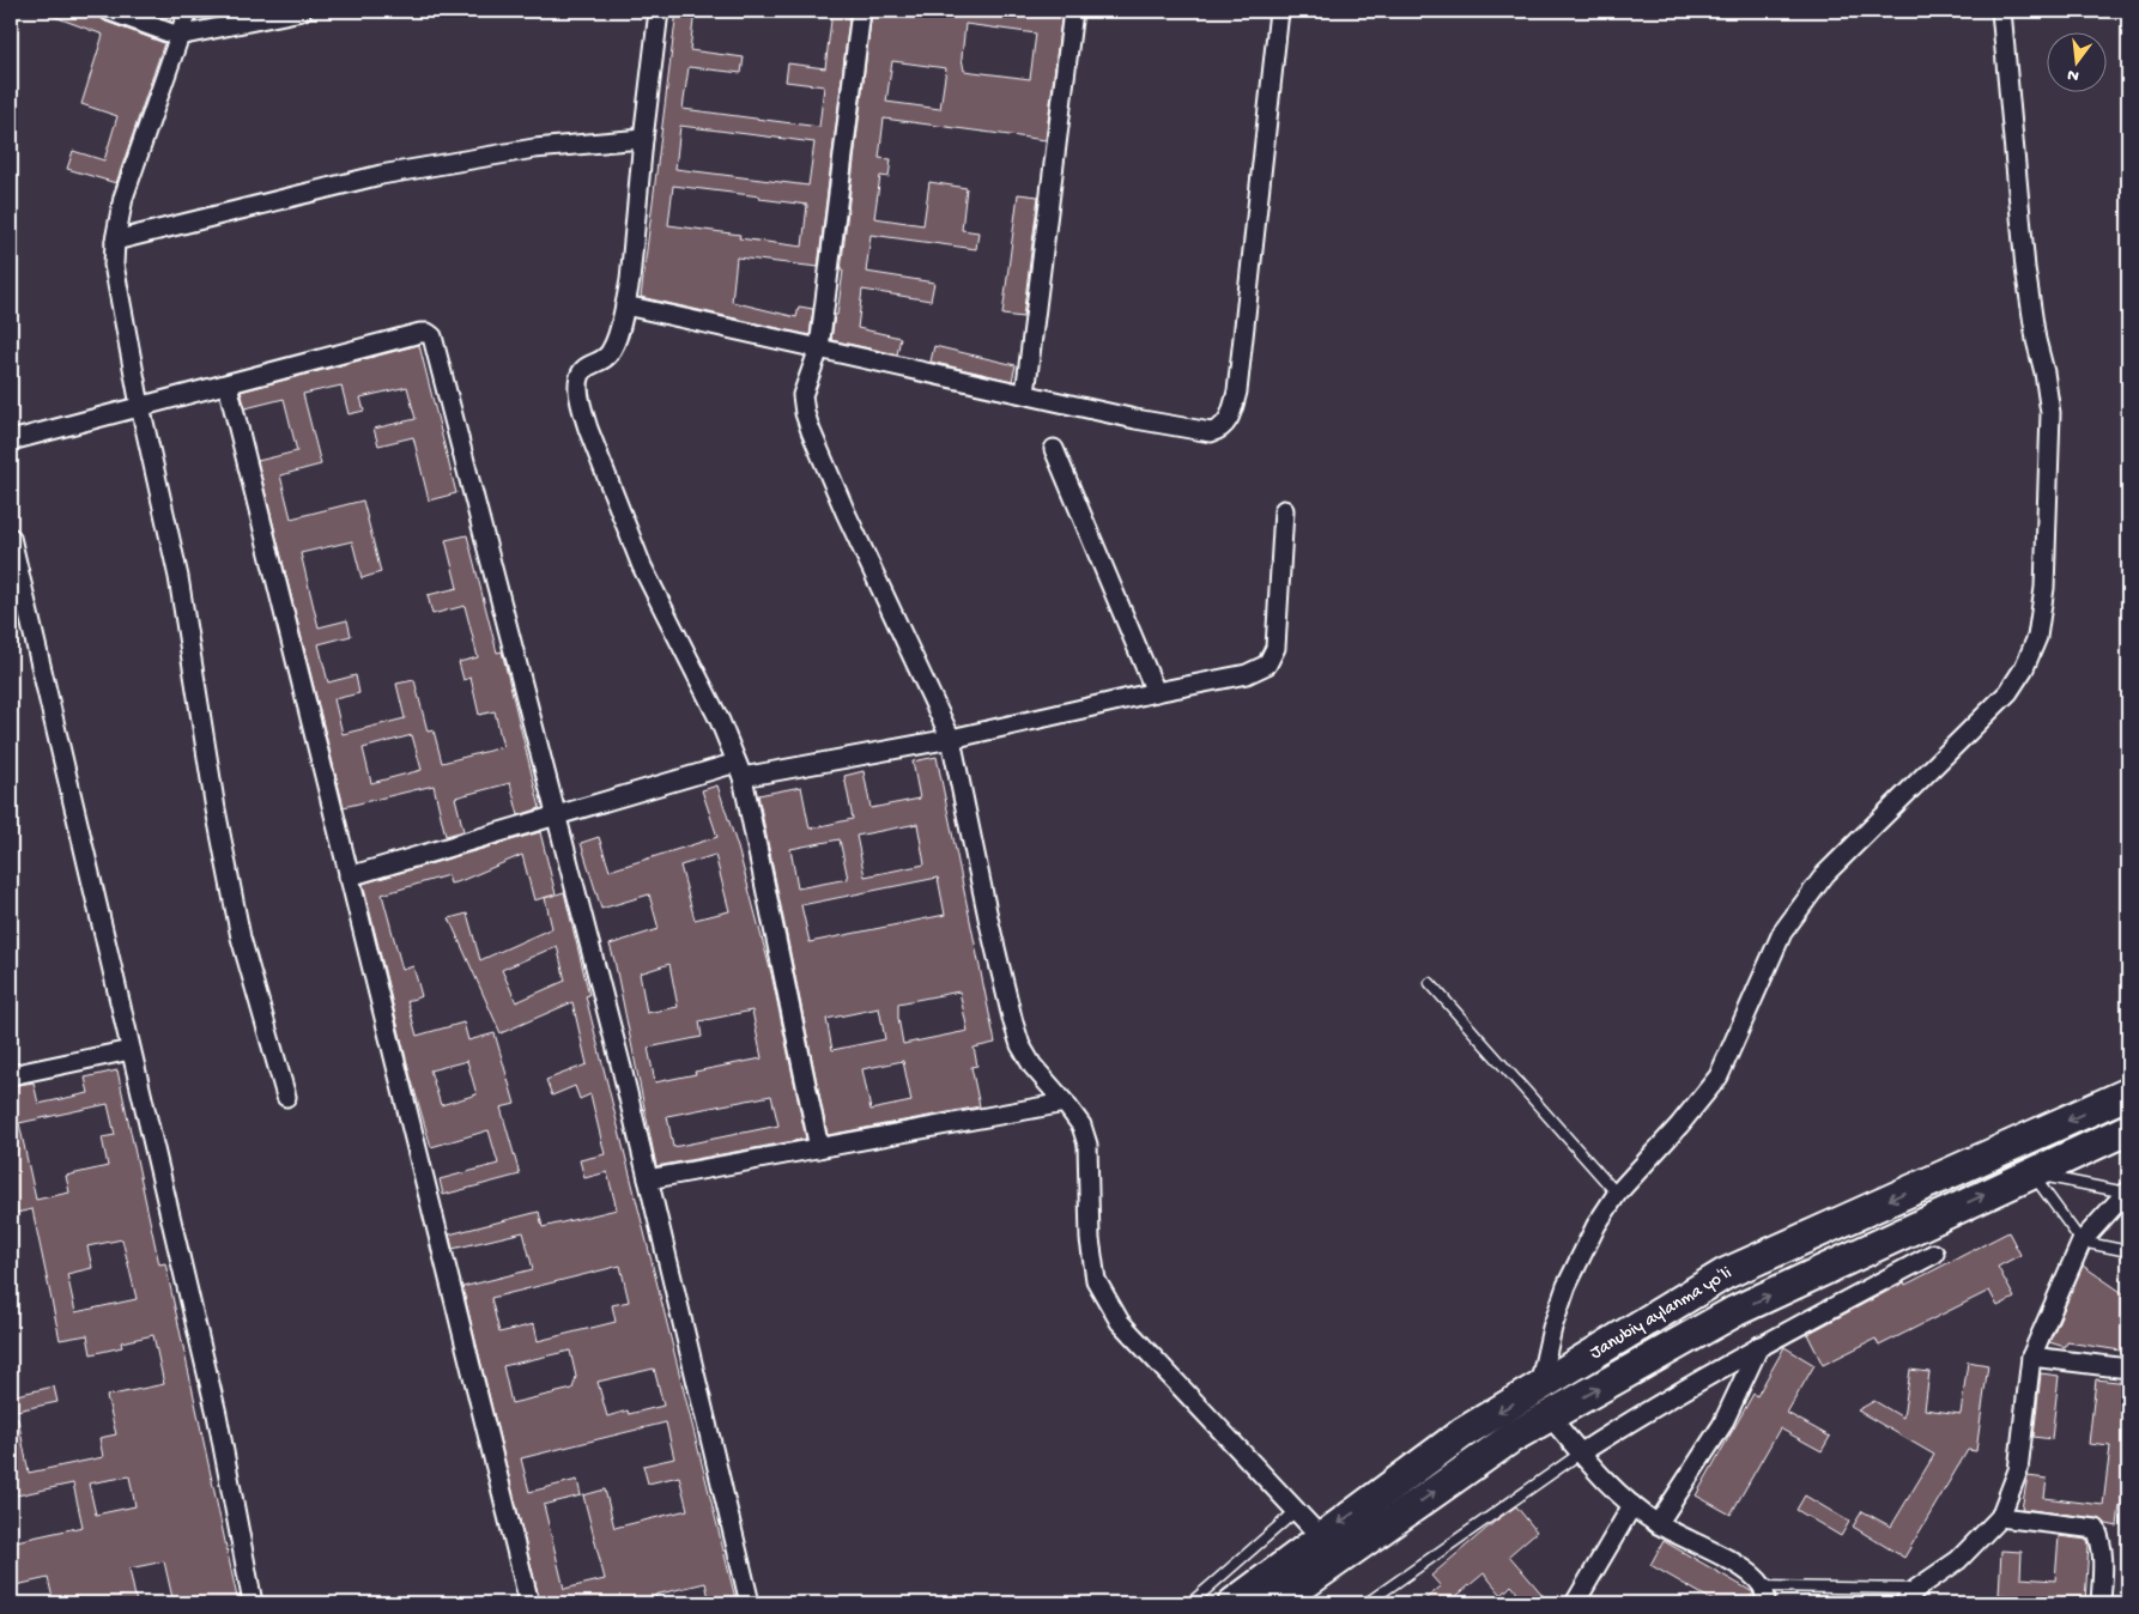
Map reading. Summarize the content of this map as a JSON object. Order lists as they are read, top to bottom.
{
  "streets": {
    "highway": ["Janubiy aylanma yoʻli"]
  },
  "north": "bottom"
}
